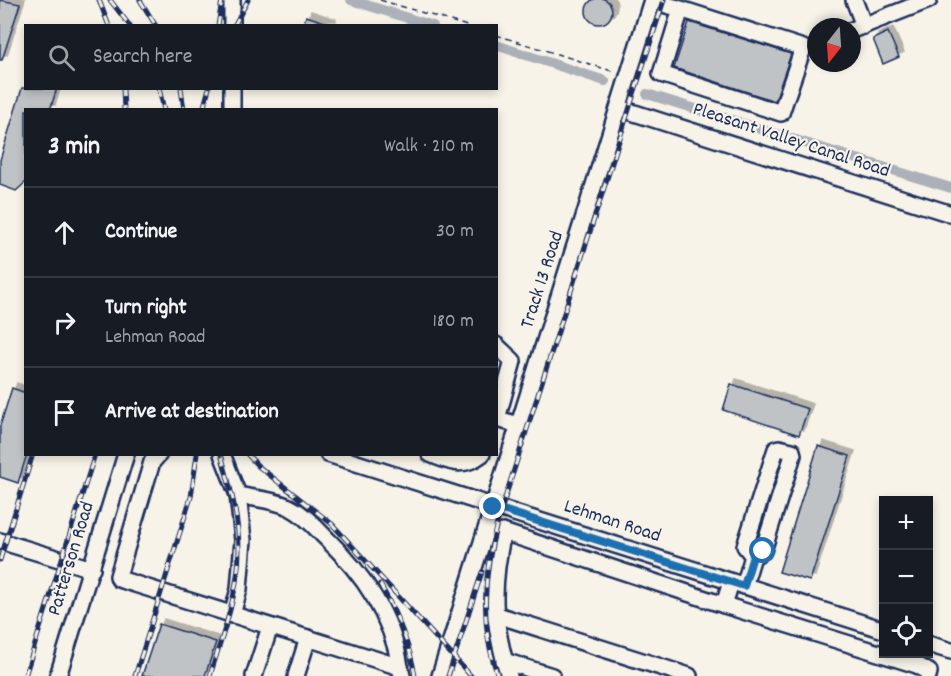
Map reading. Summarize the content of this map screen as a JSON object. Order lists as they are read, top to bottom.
{
  "streets": {
    "street": [
      "Pleasant Valley Canal Road",
      "Track 13 Road",
      "Lehman Road",
      "Patterson Road"
    ]
  },
  "crossings": [
    ["Pleasant Valley Canal Road", "Track 13 Road"],
    ["Track 13 Road", "Lehman Road"]
  ],
  "north": "bottom",
  "page": {
    "search": "Search here",
    "heading": ["3 min", "Walk · 210 m"],
    "list": [
      ["Continue", "30 m"],
      ["Turn right", "Lehman Road", "180 m"],
      "Arrive at destination"
    ],
    "map_buttons": ["+", "−"]
  }
}
